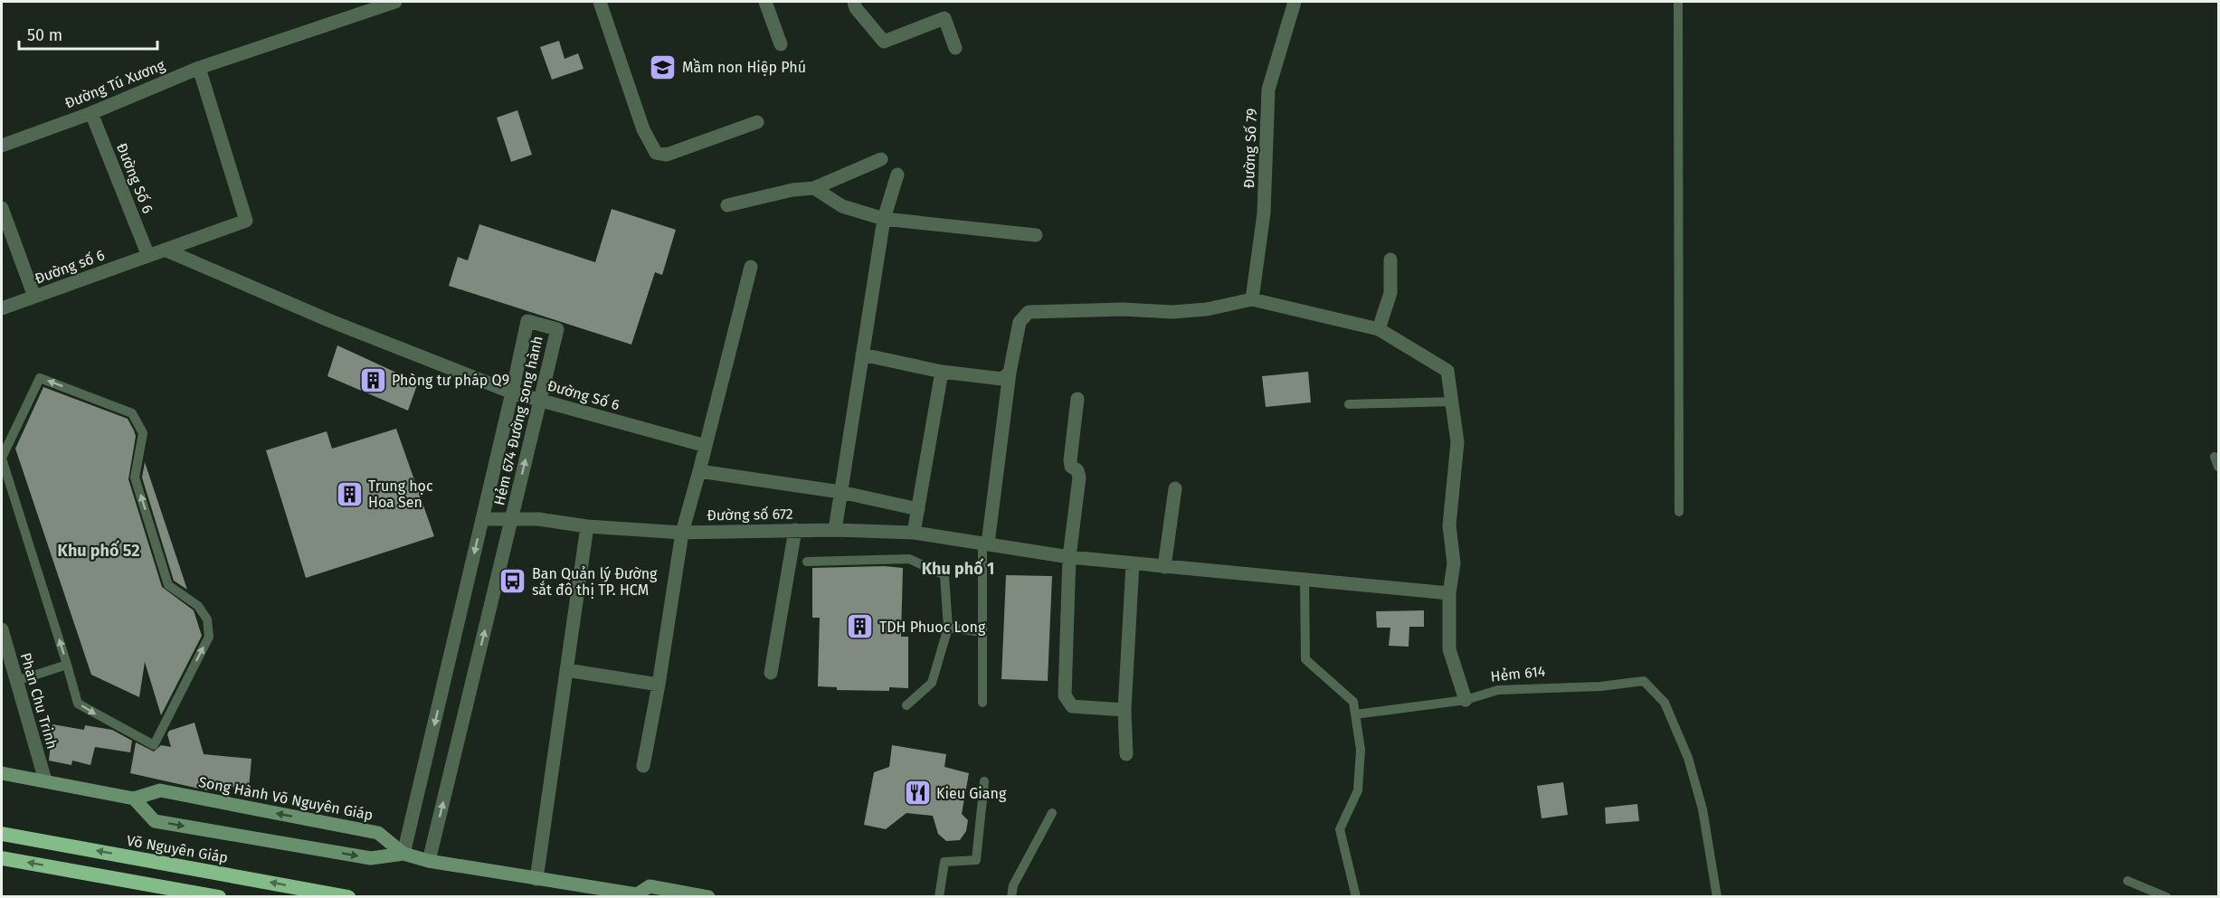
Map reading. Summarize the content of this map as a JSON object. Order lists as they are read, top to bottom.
{
  "streets": {
    "highway": ["Võ Nguyên Giáp"],
    "main road": ["Song Hành Võ Nguyên Giáp"],
    "street": [
      "Đường Tú Xương",
      "Đường Số 79",
      "Đường Số 6",
      "Đường số 6",
      "Hẻm 674 Đường song hành",
      "Đường số 672",
      "Phan Chu Trinh"
    ],
    "lane": ["Hẻm 614"]
  },
  "crossings": [
    ["Đường Tú Xương", "Đường Số 6"],
    ["Đường Tú Xương", "Đường số 6"],
    ["Đường Số 6", "Đường số 6"],
    ["Đường Số 6", "Hẻm 674 Đường song hành"],
    ["Hẻm 674 Đường song hành", "Đường số 672"],
    ["Hẻm 674 Đường song hành", "Song Hành Võ Nguyên Giáp"],
    ["Phan Chu Trinh", "Song Hành Võ Nguyên Giáp"]
  ],
  "districts": ["Khu phố 52", "Khu phố 1"],
  "places": {
    "school or university": ["Mầm non Hiệp Phú"],
    "building": ["Phòng tư pháp Q9", "Trung học Hoa Sen", "TDH Phuoc Long"],
    "bus stop": ["Ban Quản lý Đường sắt đô thị TP. HCM"],
    "restaurant": ["Kieu Giang"]
  },
  "scale_bar": "50 m"
}
